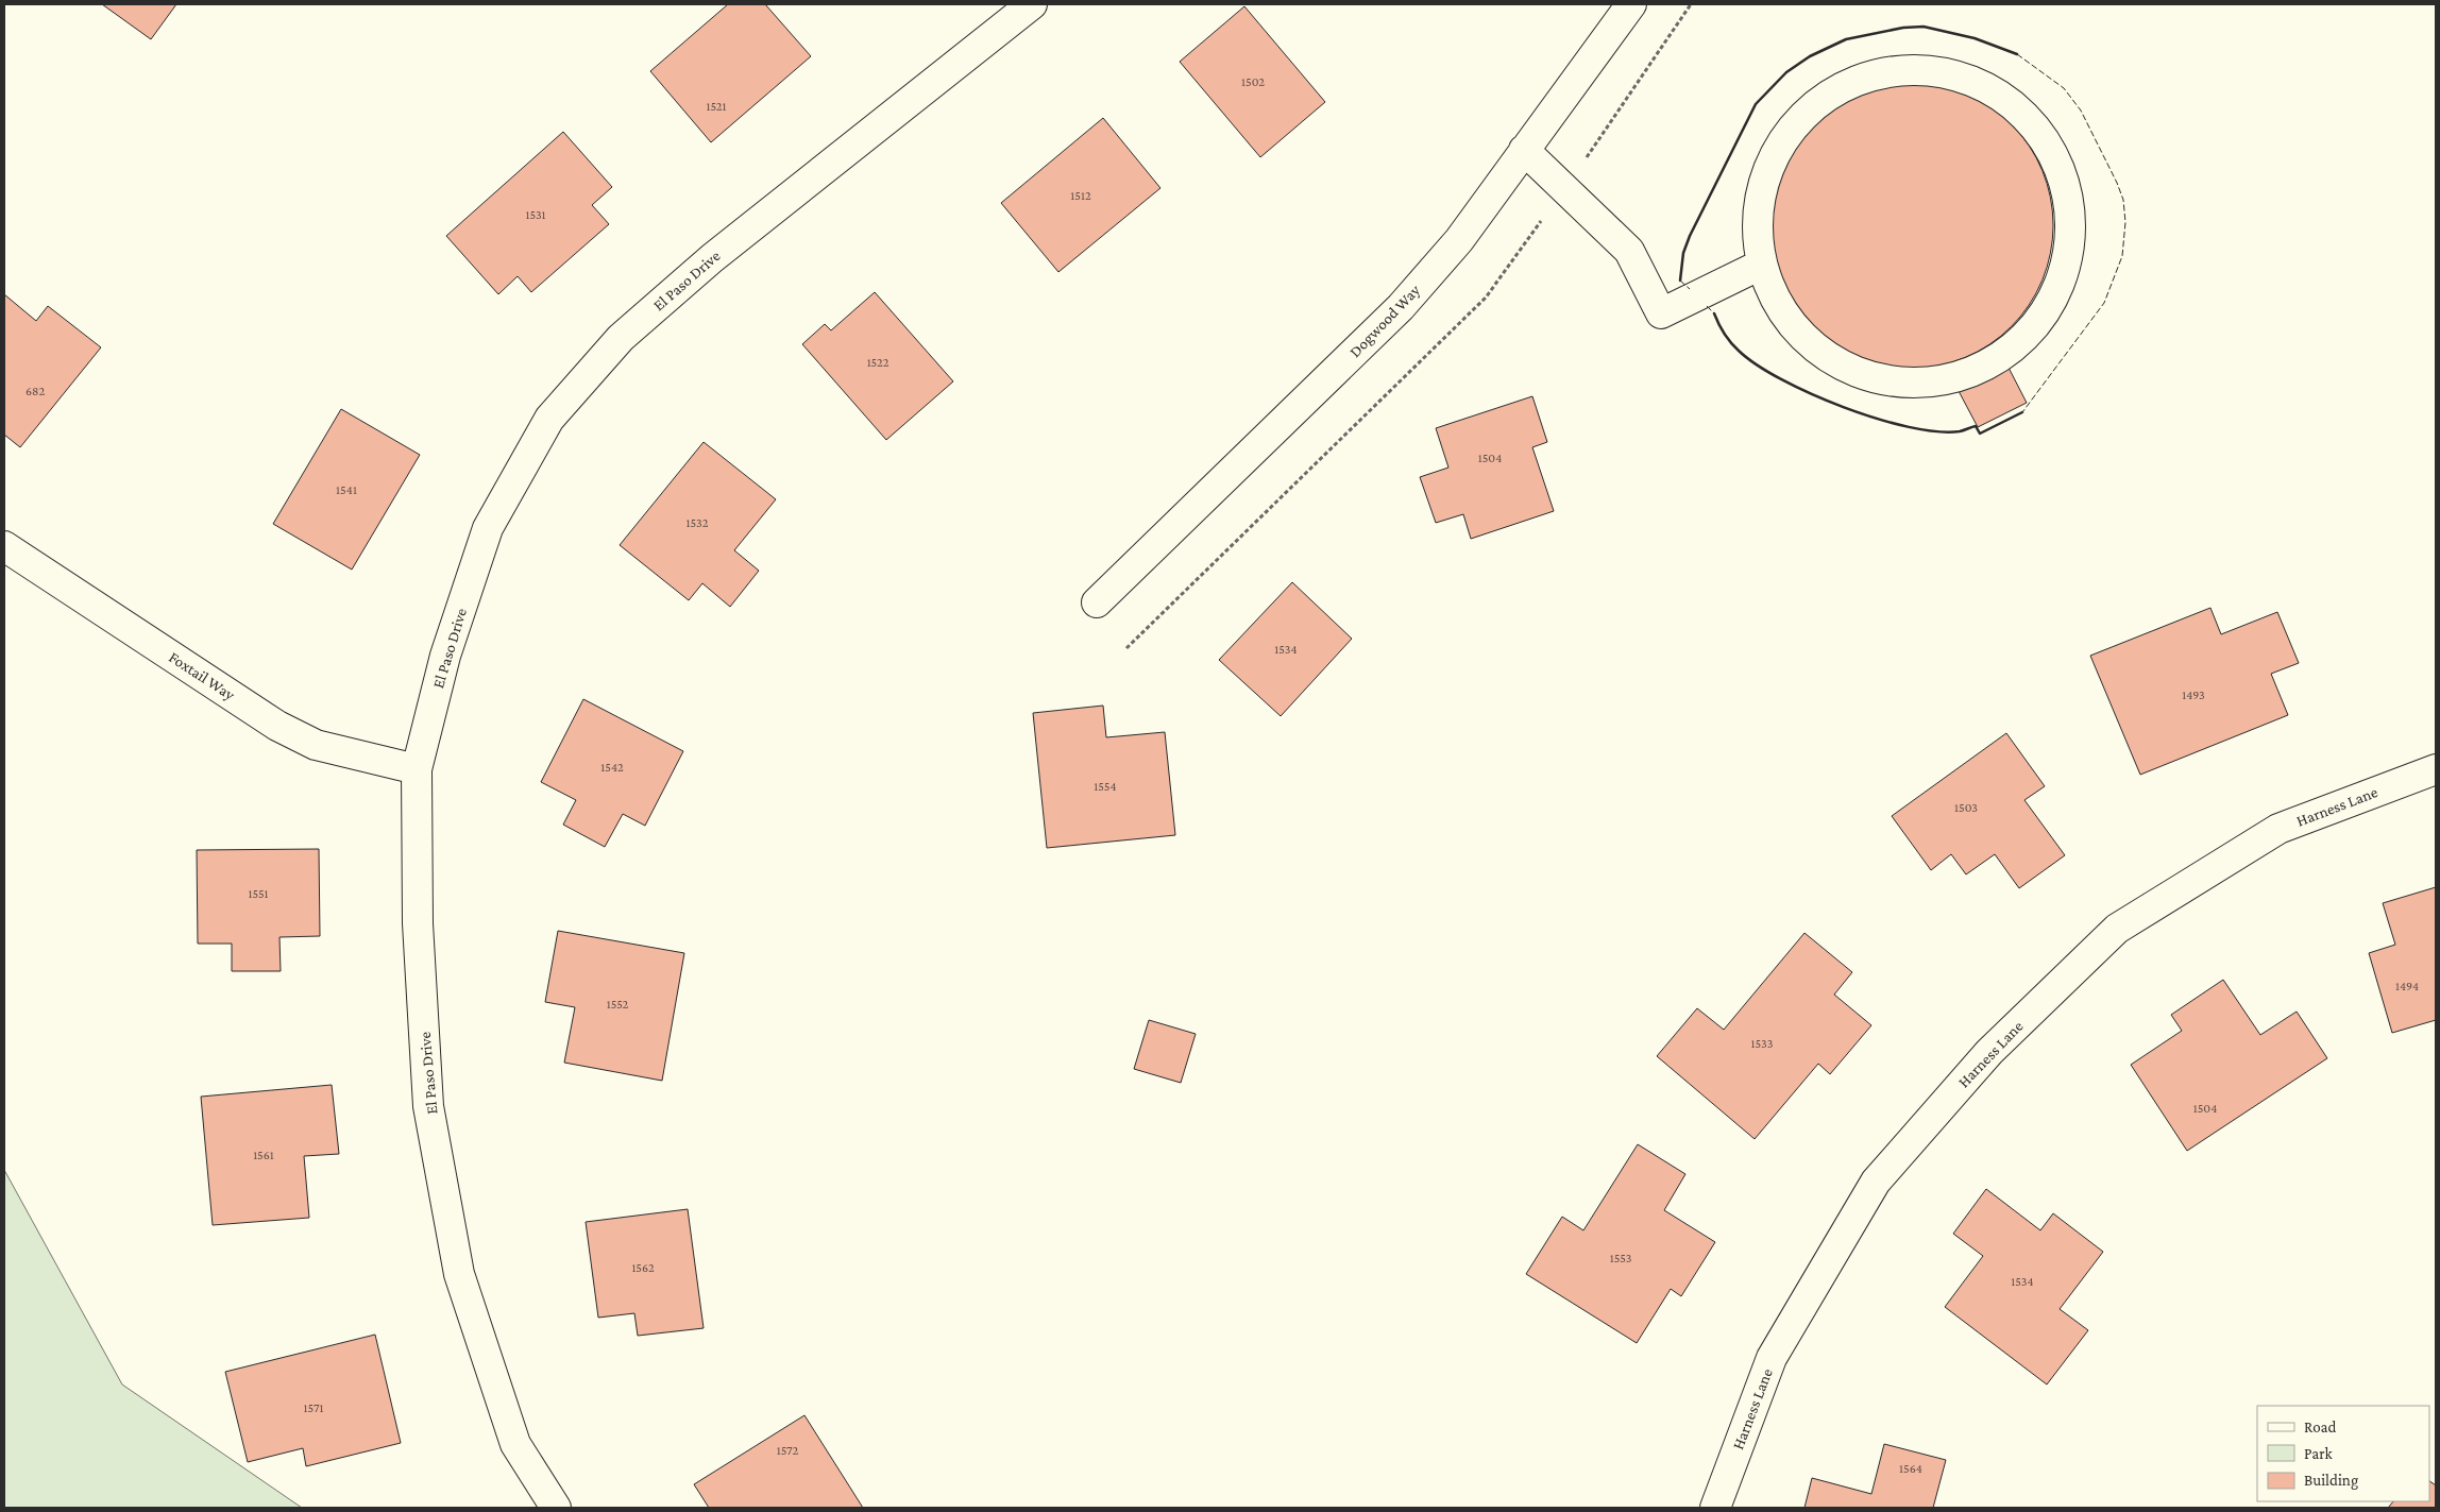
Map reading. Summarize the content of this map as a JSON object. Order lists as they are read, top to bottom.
{
  "streets": {
    "street": [
      "El Paso Drive",
      "Dogwood Way",
      "Foxtail Way",
      "Harness Lane"
    ]
  },
  "crossings": [
    ["El Paso Drive", "Foxtail Way"]
  ],
  "house_numbers": [
    "1502",
    "1521",
    "1512",
    "1531",
    "1522",
    "682",
    "1504",
    "1541",
    "1532",
    "1534",
    "1493",
    "1542",
    "1554",
    "1503",
    "1551",
    "1494",
    "1552",
    "1533",
    "1504",
    "1561",
    "1553",
    "1562",
    "1534",
    "1571",
    "1572",
    "1564"
  ],
  "legend": ["Road", "Park", "Building"]
}
